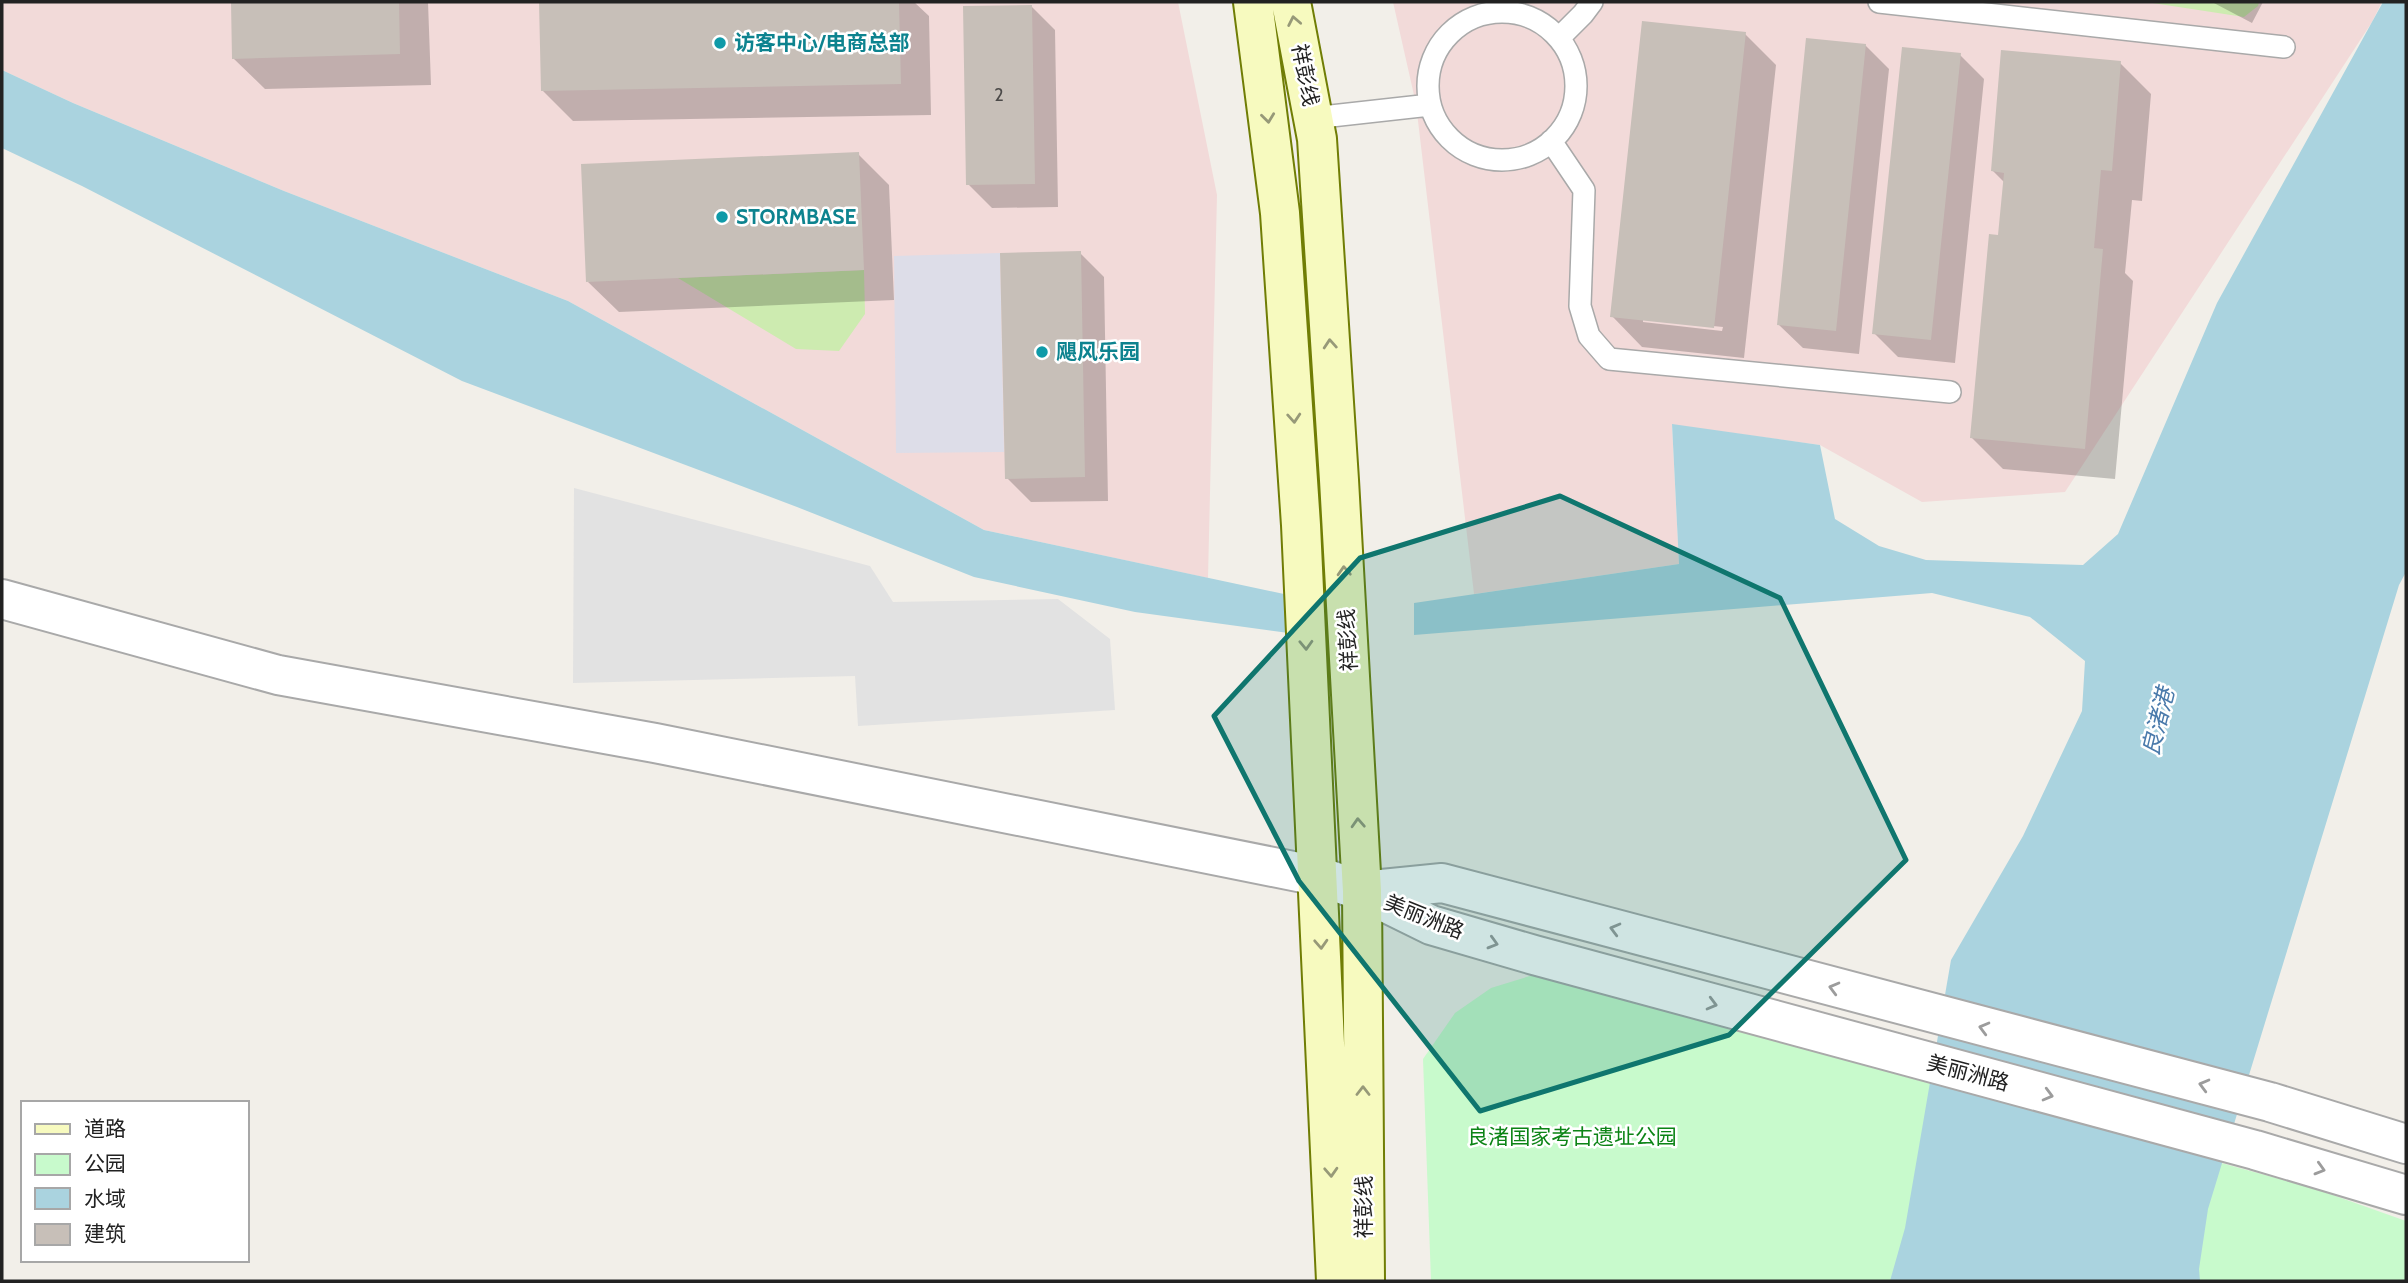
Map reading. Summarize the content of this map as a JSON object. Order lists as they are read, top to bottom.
{
  "streets": {
    "main road": ["祥彭线"],
    "street": ["美丽洲路"]
  },
  "crossings": [
    ["祥彭线", "美丽洲路"]
  ],
  "water": ["良渚港"],
  "parks": ["良渚国家考古遗址公园"],
  "places": ["访客中心/电商总部", "STORMBASE", "飓风乐园"],
  "house_numbers": ["2"],
  "legend": [
    "道路",
    "公园",
    "水域",
    "建筑"
  ]
}
